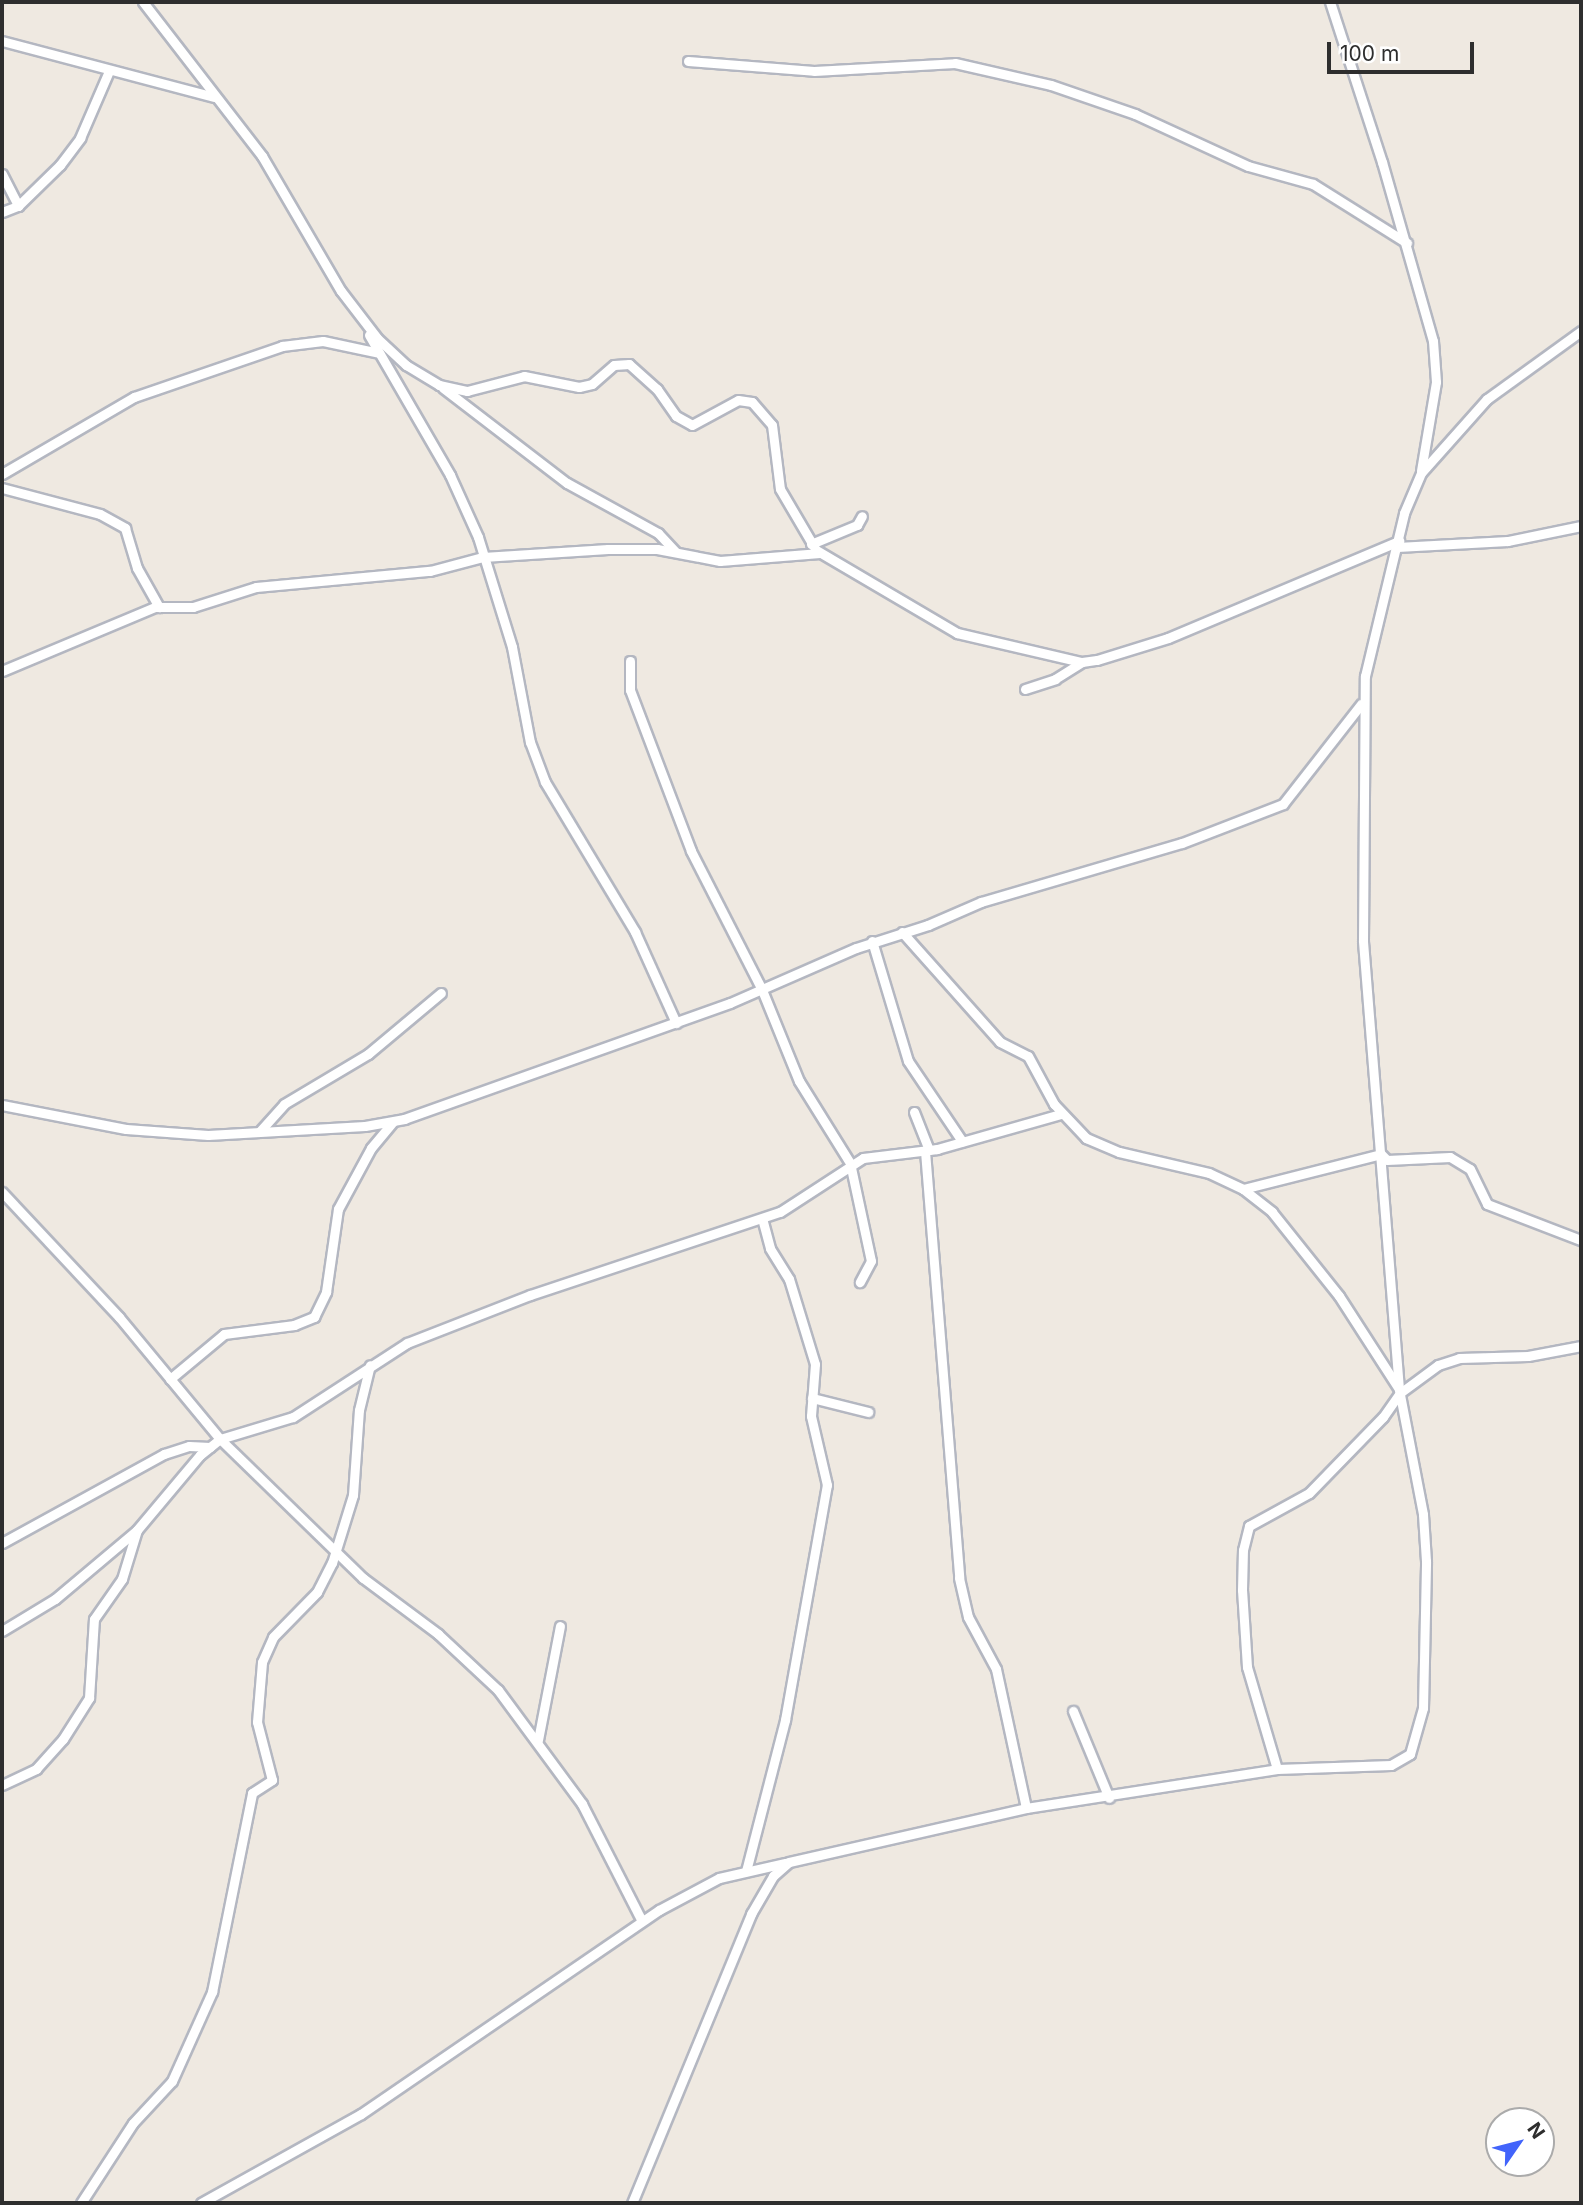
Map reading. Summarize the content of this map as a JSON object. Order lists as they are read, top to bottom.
{
  "scale_bar": "100 m",
  "north": "top right"
}
